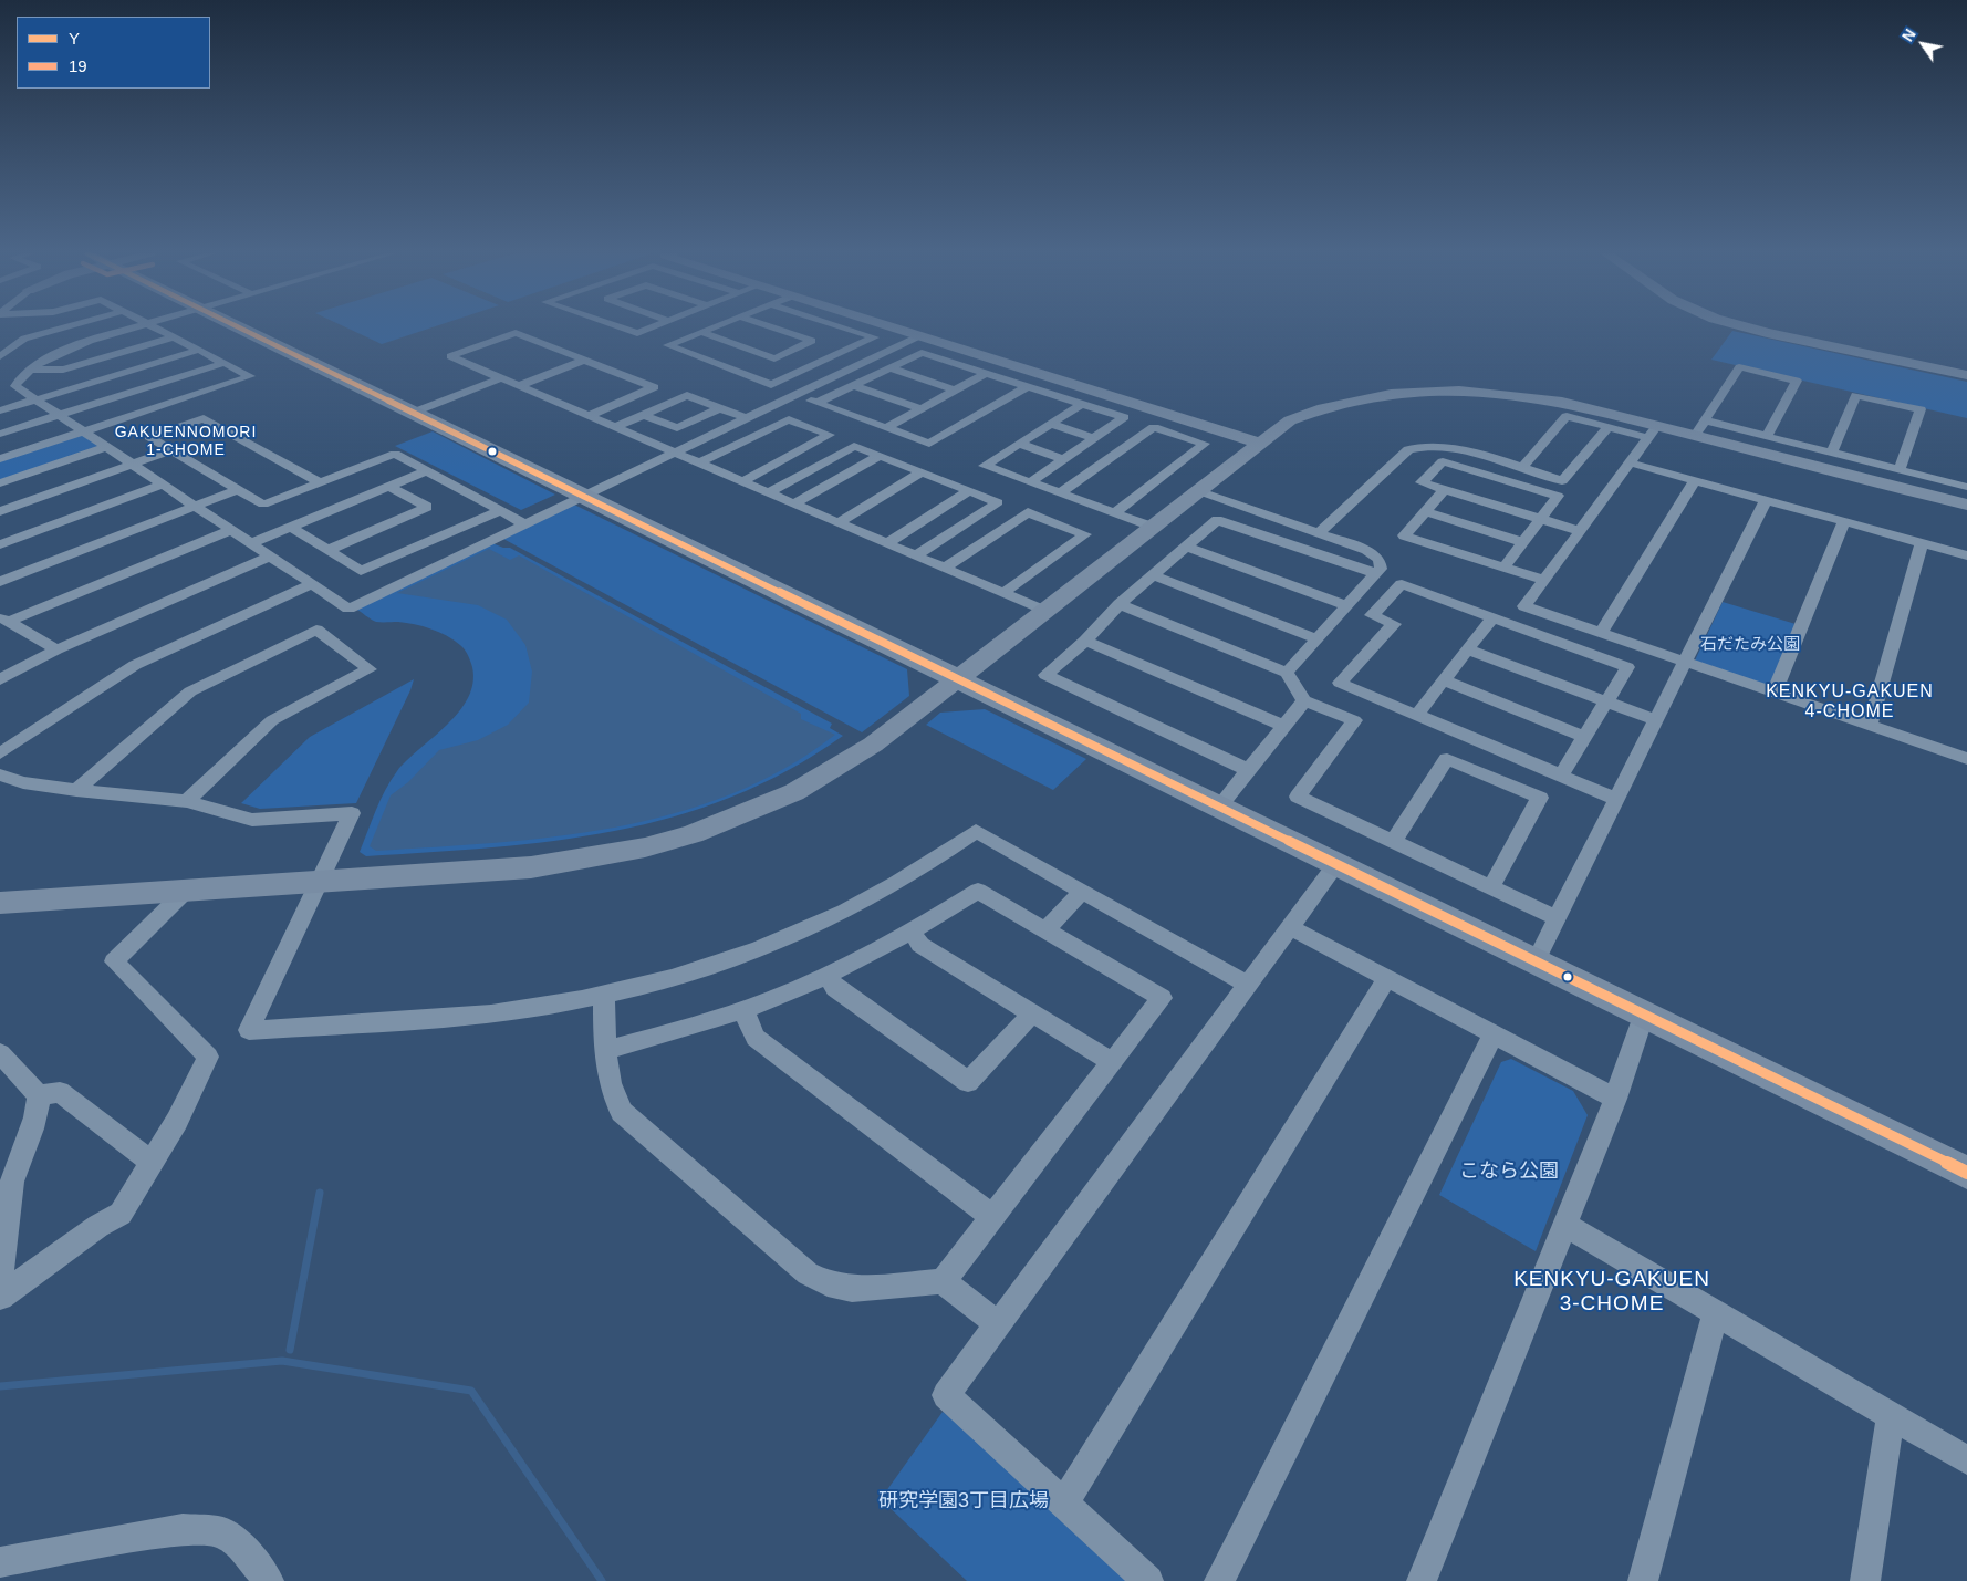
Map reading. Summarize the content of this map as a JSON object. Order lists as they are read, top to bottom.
{
  "districts": ["GAKUENNOMORI 1-CHOME", "KENKYU-GAKUEN 4-CHOME", "KENKYU-GAKUEN 3-CHOME"],
  "parks": ["石だたみ公園", "こなら公園", "研究学園3丁目広場"],
  "lines": ["transit line Y"],
  "legend": ["Y", "19"],
  "north": "top left"
}
